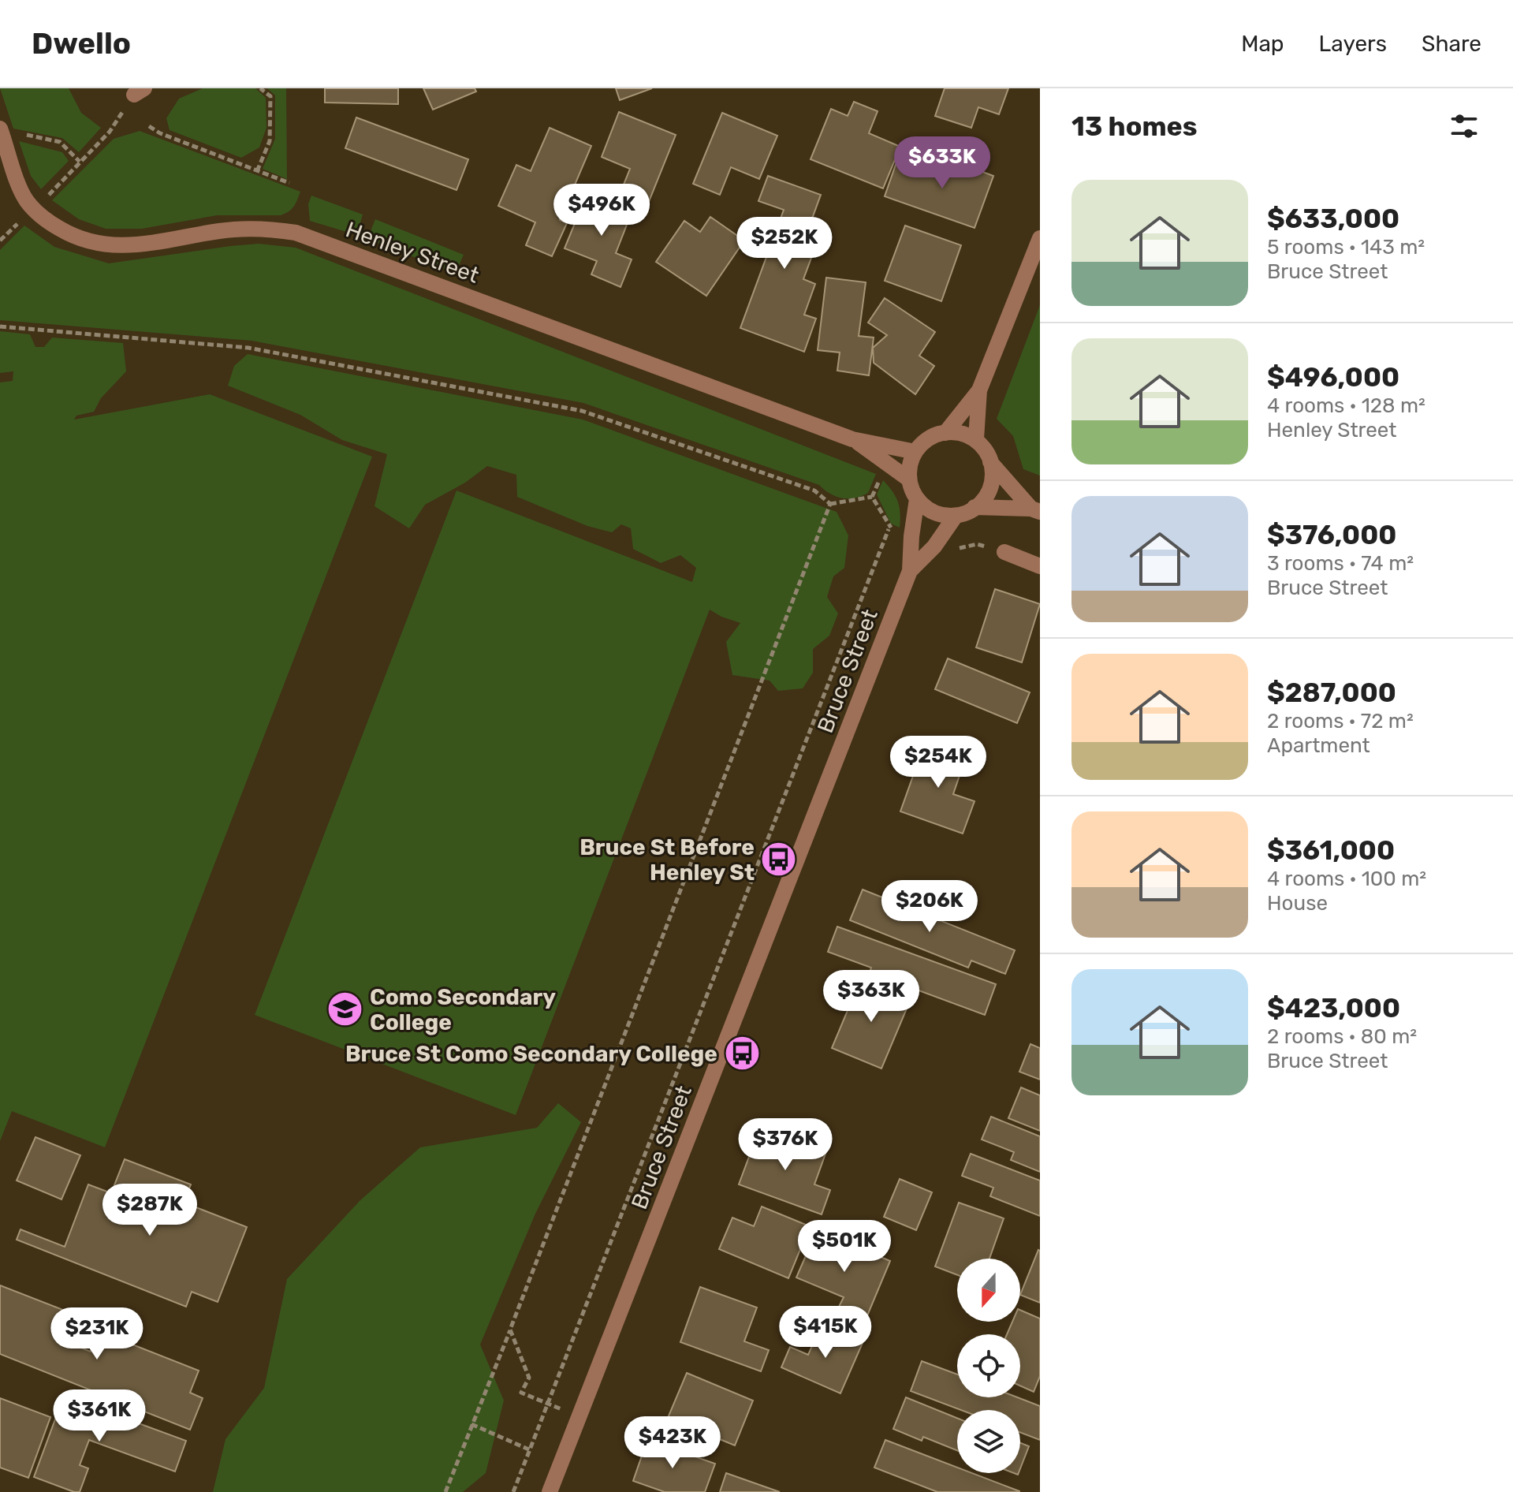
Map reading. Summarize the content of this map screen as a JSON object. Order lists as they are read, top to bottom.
{
  "streets": {
    "street": ["Henley Street", "Bruce Street"]
  },
  "crossings": [
    ["Henley Street", "Bruce Street"]
  ],
  "places": {
    "bus stop": ["Bruce St Before Henley St", "Bruce St Como Secondary College"],
    "school or university": ["Como Secondary College"]
  },
  "north": "bottom",
  "page": {
    "header": "Dwello",
    "nav": ["Map", "Layers", "Share"],
    "heading": "13 homes",
    "price": [
      "$633K",
      "$496K",
      "$252K",
      "$254K",
      "$206K",
      "$363K",
      "$376K",
      "$287K",
      "$501K",
      "$415K",
      "$231K",
      "$361K",
      "$423K"
    ],
    "list": [
      {
        "name": "$633,000",
        "note": "5 rooms · 143 m² · Bruce Street"
      },
      {
        "name": "$496,000",
        "note": "4 rooms · 128 m² · Henley Street"
      },
      {
        "name": "$376,000",
        "note": "3 rooms · 74 m² · Bruce Street"
      },
      {
        "name": "$287,000",
        "note": "2 rooms · 72 m² · Apartment"
      },
      {
        "name": "$361,000",
        "note": "4 rooms · 100 m² · House"
      },
      {
        "name": "$423,000",
        "note": "2 rooms · 80 m² · Bruce Street"
      }
    ]
  }
}
